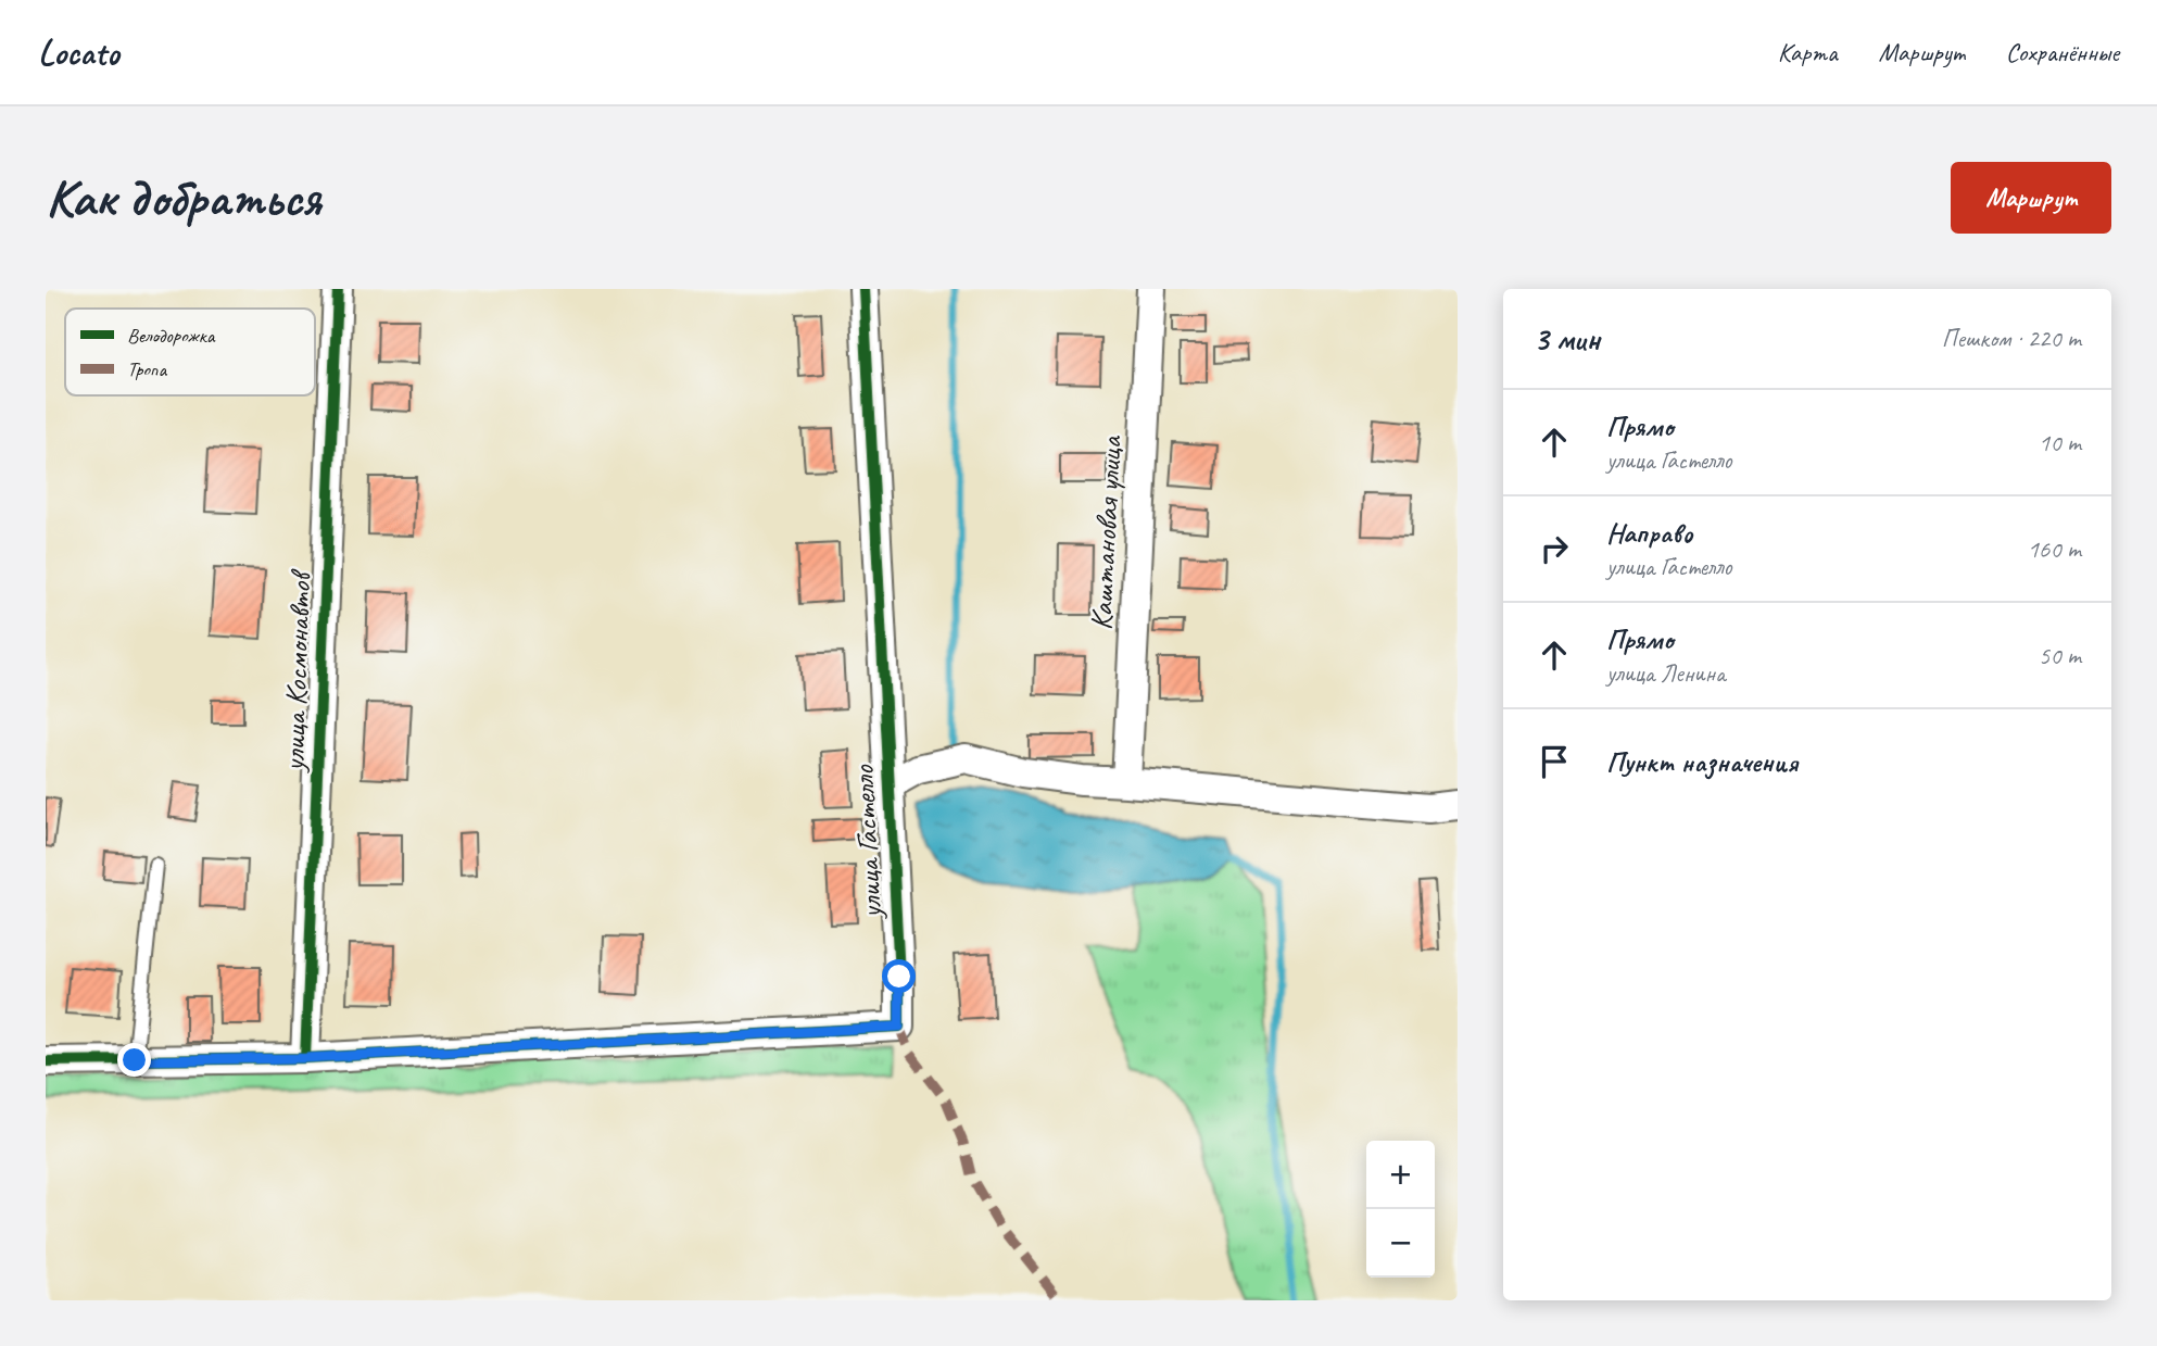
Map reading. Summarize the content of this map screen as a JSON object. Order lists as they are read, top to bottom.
{
  "streets": {
    "street": ["Каштановая улица", "улица Космонавтов", "улица Гастелло"]
  },
  "crossings": [
    ["улица Космонавтов", "улица Гастелло"]
  ],
  "legend": ["Велодорожка", "Тропа"],
  "page": {
    "header": "Locato",
    "nav": ["Карта", "Маршрут", "Сохранённые"],
    "buttons": "Маршрут",
    "title": "Как добраться",
    "heading": ["3 мин", "Пешком · 220 m"],
    "list": [
      ["Прямо", "улица Гастелло", "10 m"],
      ["Направо", "улица Гастелло", "160 m"],
      ["Прямо", "улица Ленина", "50 m"],
      "Пункт назначения"
    ],
    "map_buttons": ["+", "−"]
  }
}
